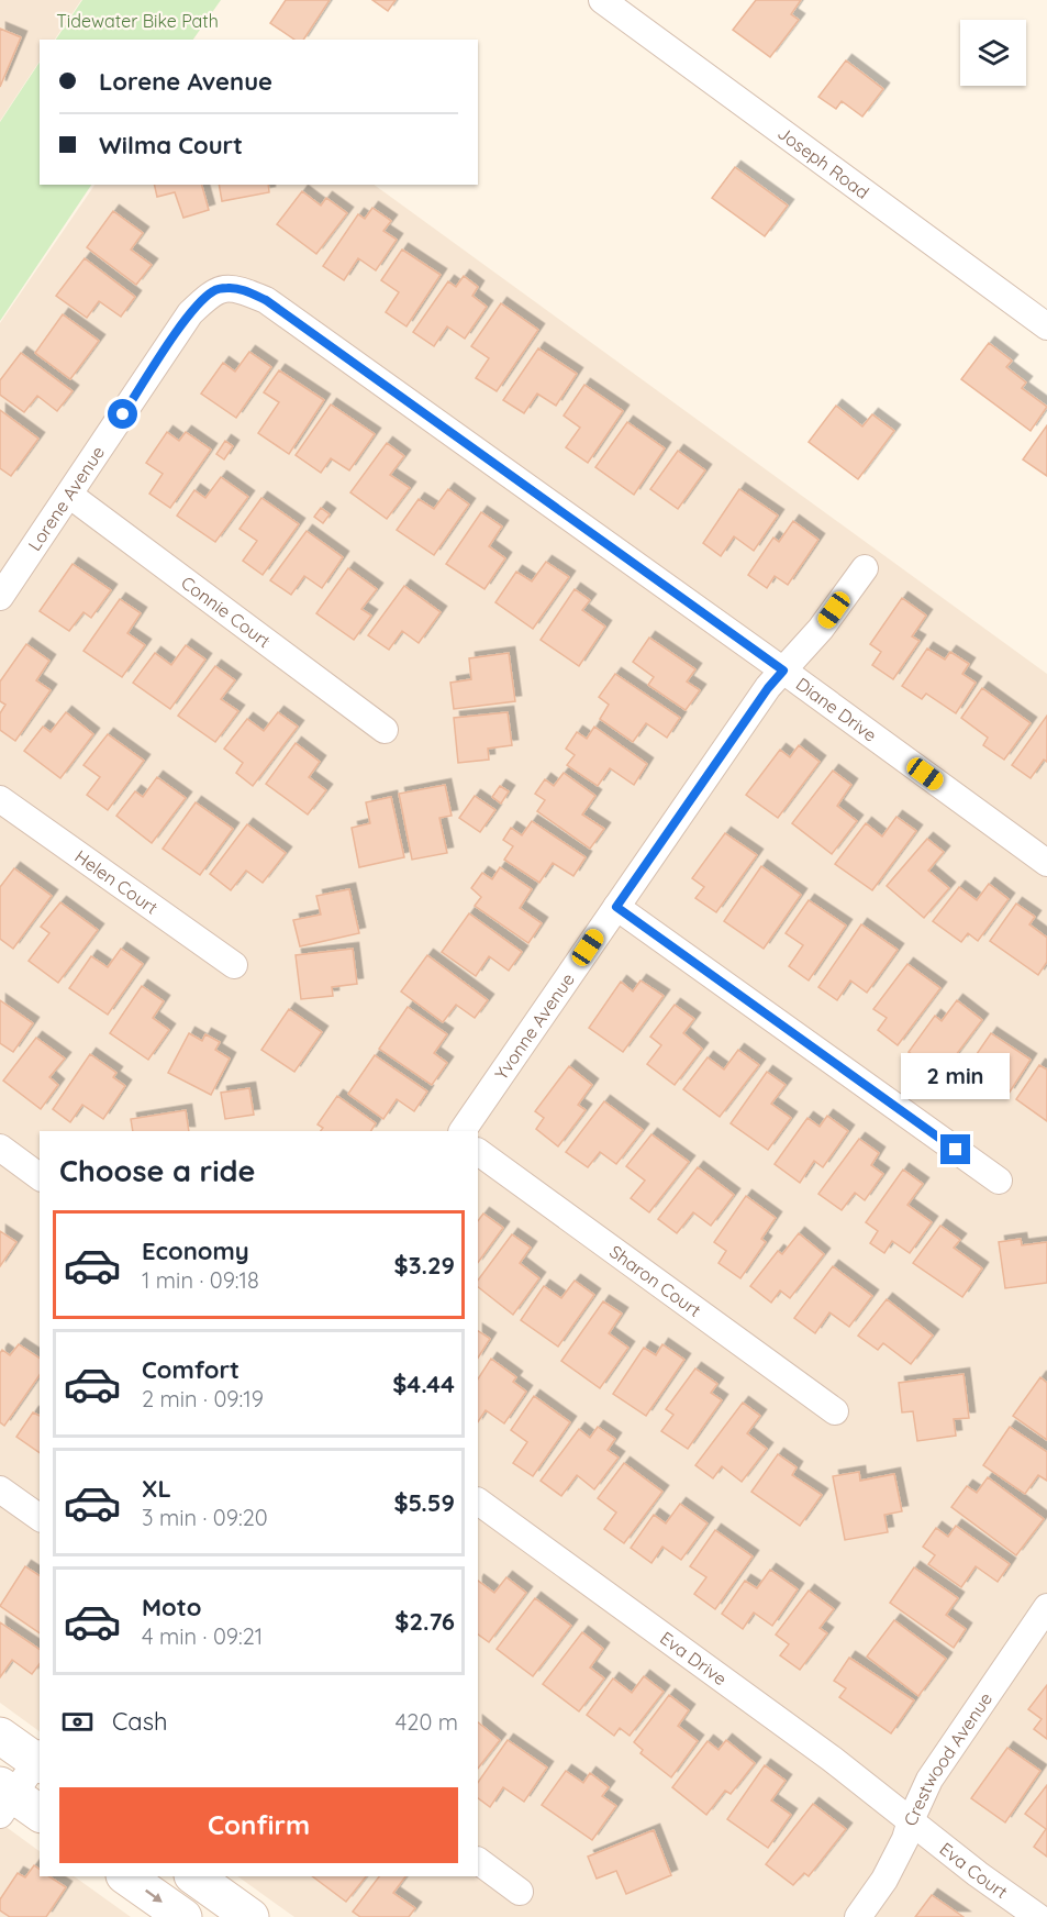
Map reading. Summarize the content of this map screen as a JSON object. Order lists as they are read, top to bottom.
{
  "streets": {
    "street": [
      "Joseph Road",
      "Lorene Avenue",
      "Connie Court",
      "Diane Drive",
      "Helen Court",
      "Yvonne Avenue",
      "Sharon Court",
      "Eva Drive",
      "Crestwood Avenue",
      "Eva Court"
    ]
  },
  "crossings": [
    ["Lorene Avenue", "Connie Court"],
    ["Lorene Avenue", "Diane Drive"],
    ["Diane Drive", "Yvonne Avenue"],
    ["Eva Drive", "Crestwood Avenue"],
    ["Eva Drive", "Eva Court"],
    ["Crestwood Avenue", "Eva Court"]
  ],
  "parks": ["Tidewater Bike Path"],
  "page": {
    "banner": ["Lorene Avenue", "Wilma Court"],
    "bubble": "2 min",
    "heading": "Choose a ride",
    "list": [
      {
        "name": "Economy",
        "note": "1 min · 09:18",
        "value": "$3.29"
      },
      {
        "name": "Comfort",
        "note": "2 min · 09:19",
        "value": "$4.44"
      },
      {
        "name": "XL",
        "note": "3 min · 09:20",
        "value": "$5.59"
      },
      {
        "name": "Moto",
        "note": "4 min · 09:21",
        "value": "$2.76"
      }
    ],
    "pay": ["Cash", "420 m"],
    "buttons": "Confirm"
  }
}
